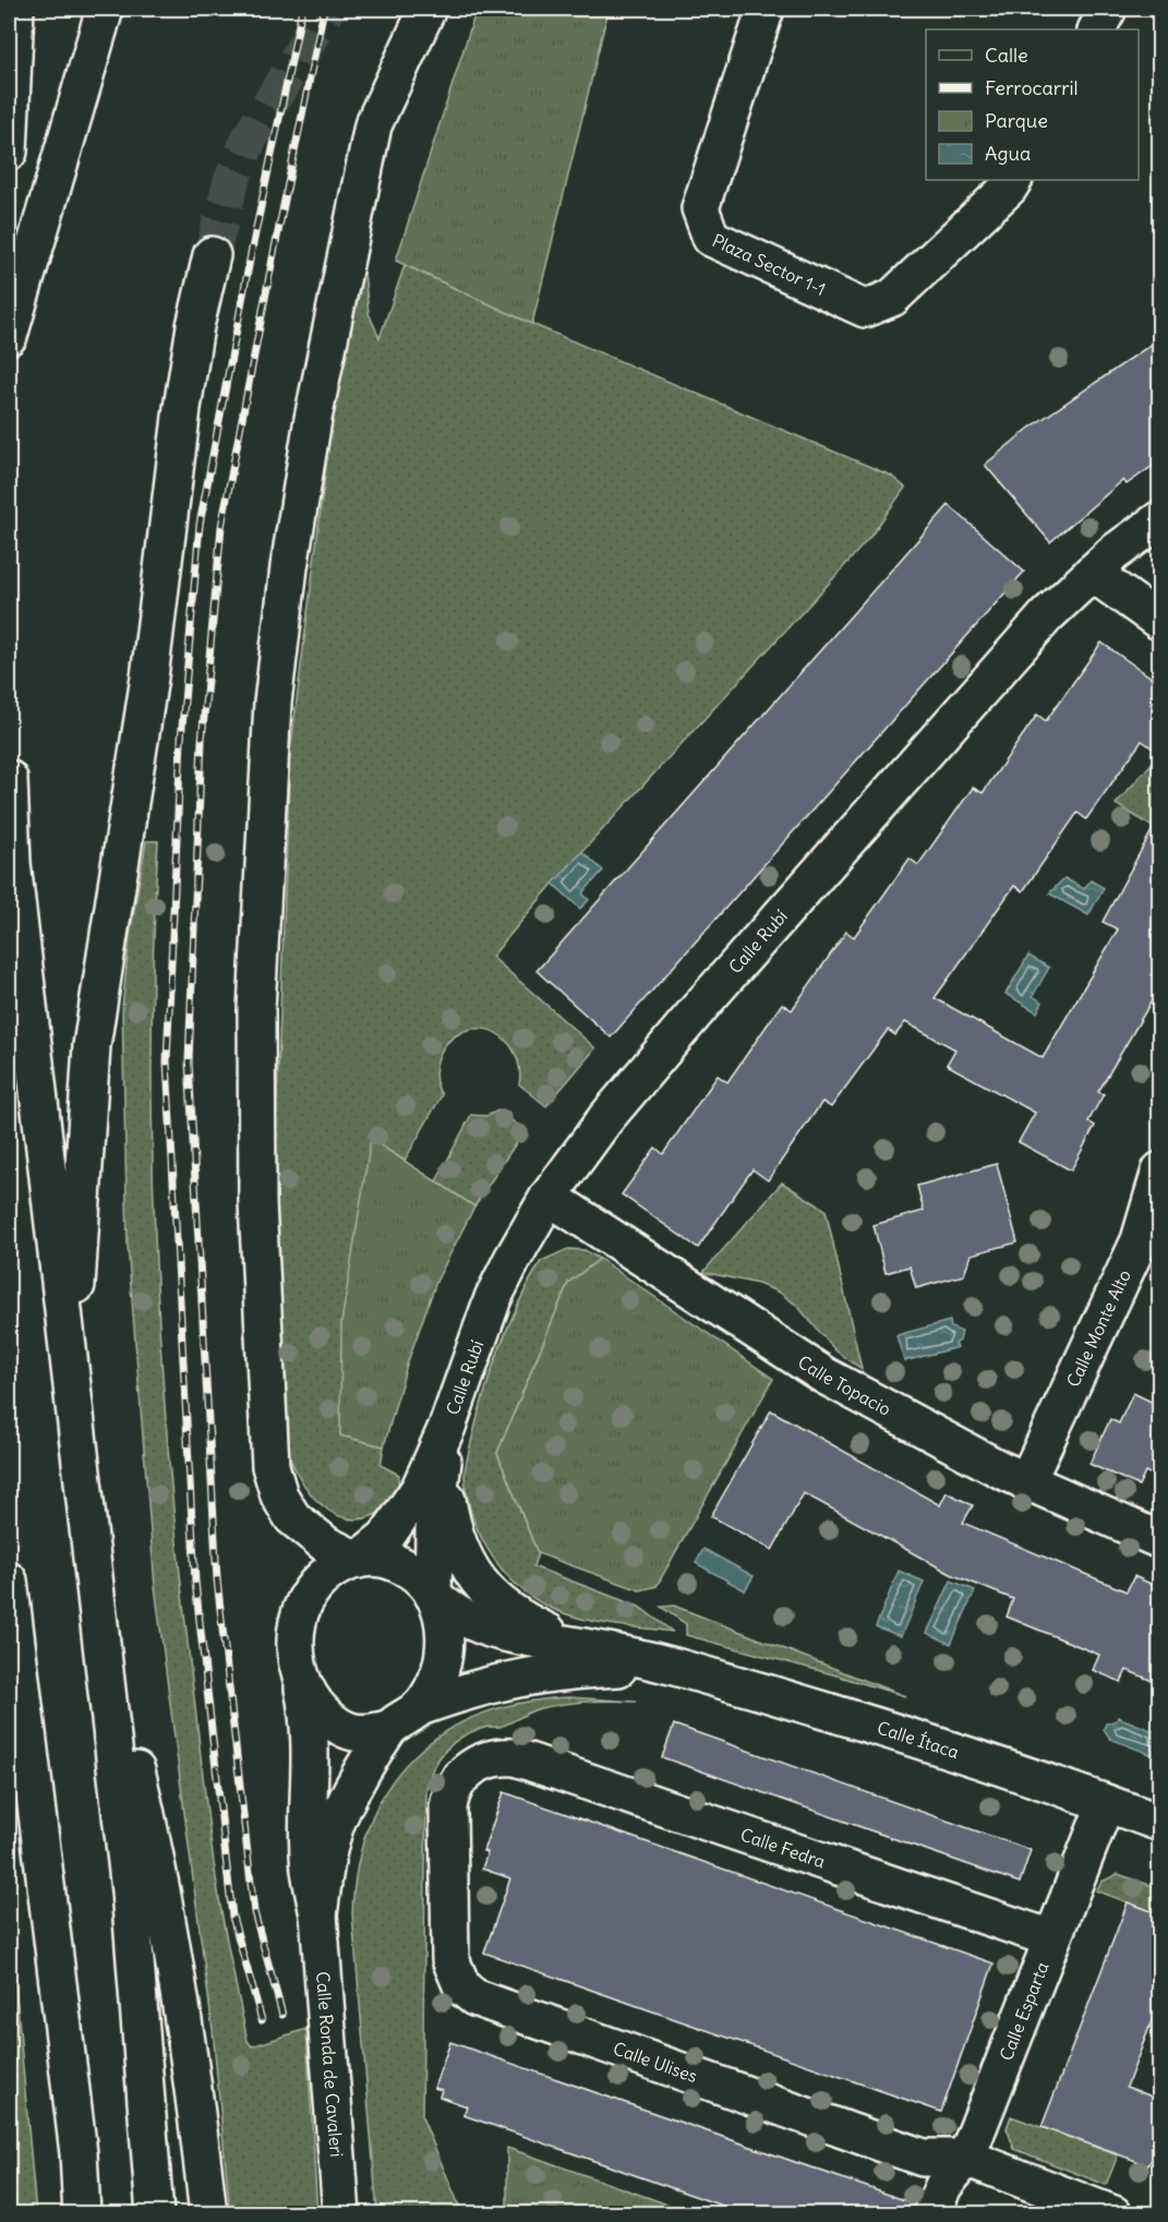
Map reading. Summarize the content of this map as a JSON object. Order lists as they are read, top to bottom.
{
  "streets": {
    "street": [
      "Plaza Sector 1-1",
      "Calle Rubí",
      "Calle Monte Alto",
      "Calle Topacio",
      "Calle Ítaca",
      "Calle Fedra",
      "Calle Esparta",
      "Calle Ulises",
      "Calle Ronda de Cavaleri"
    ]
  },
  "crossings": [
    ["Calle Rubí", "Calle Topacio"],
    ["Calle Rubí", "Calle Ítaca"],
    ["Calle Rubí", "Calle Ronda de Cavaleri"],
    ["Calle Monte Alto", "Calle Topacio"],
    ["Calle Ítaca", "Calle Esparta"],
    ["Calle Ítaca", "Calle Ronda de Cavaleri"],
    ["Calle Fedra", "Calle Esparta"],
    ["Calle Fedra", "Calle Ulises"],
    ["Calle Esparta", "Calle Ulises"]
  ],
  "legend": [
    "Calle",
    "Ferrocarril",
    "Parque",
    "Agua"
  ]
}
